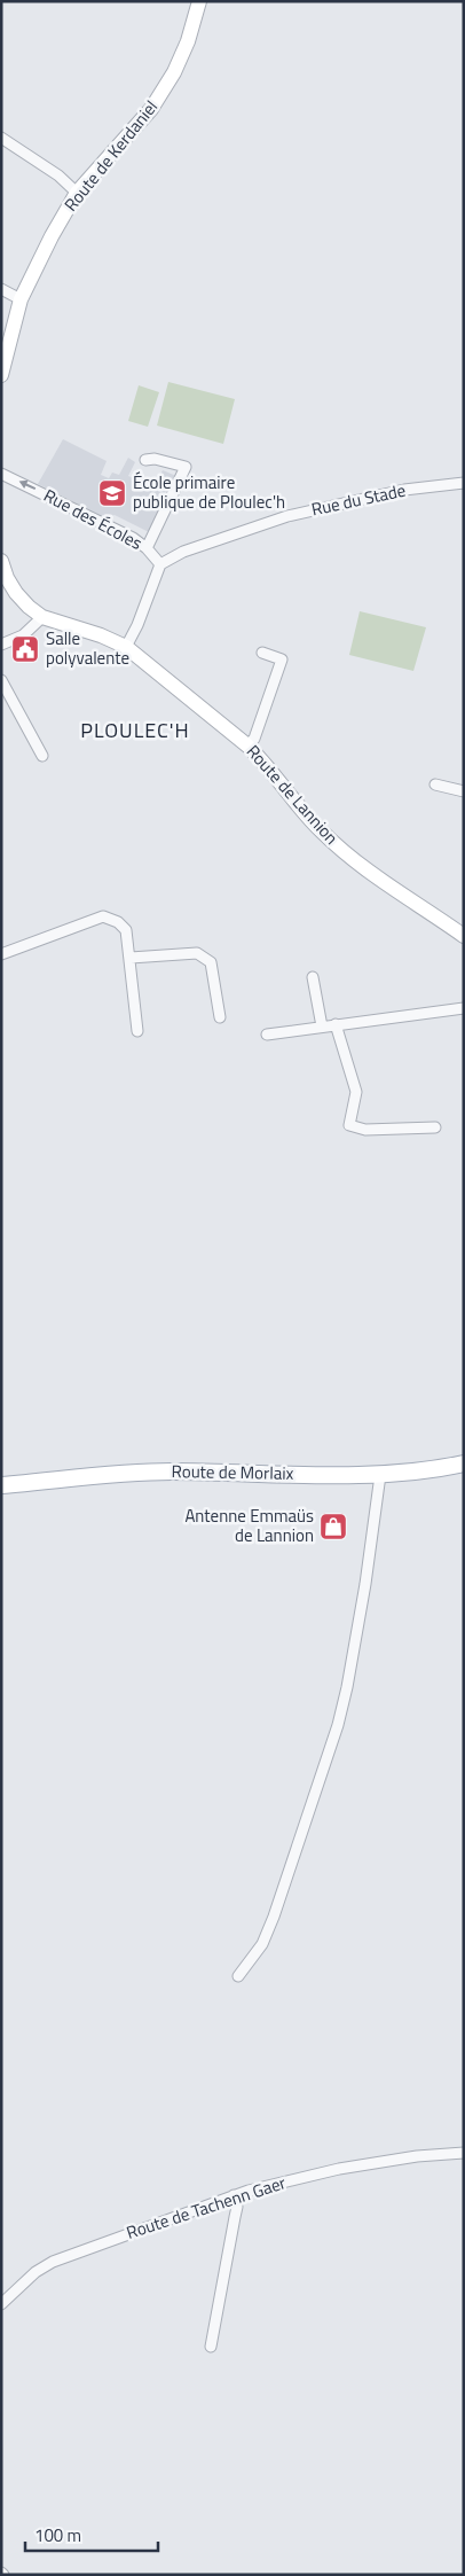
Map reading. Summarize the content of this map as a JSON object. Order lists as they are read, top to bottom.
{
  "streets": {
    "main road": ["Route de Morlaix"],
    "street": [
      "Route de Kerdaniel",
      "Rue du Stade",
      "Rue des Écoles",
      "Route de Lannion",
      "Route de Tachenn Gaer"
    ]
  },
  "crossings": [
    ["Rue du Stade", "Rue des Écoles"]
  ],
  "one_way": ["Rue des Écoles"],
  "districts": ["PLOULEC'H"],
  "places": {
    "school or university": ["École primaire publique de Ploulec'h"],
    "public building": ["Salle polyvalente"],
    "shop": ["Antenne Emmaüs de Lannion"]
  },
  "scale_bar": "100 m"
}
